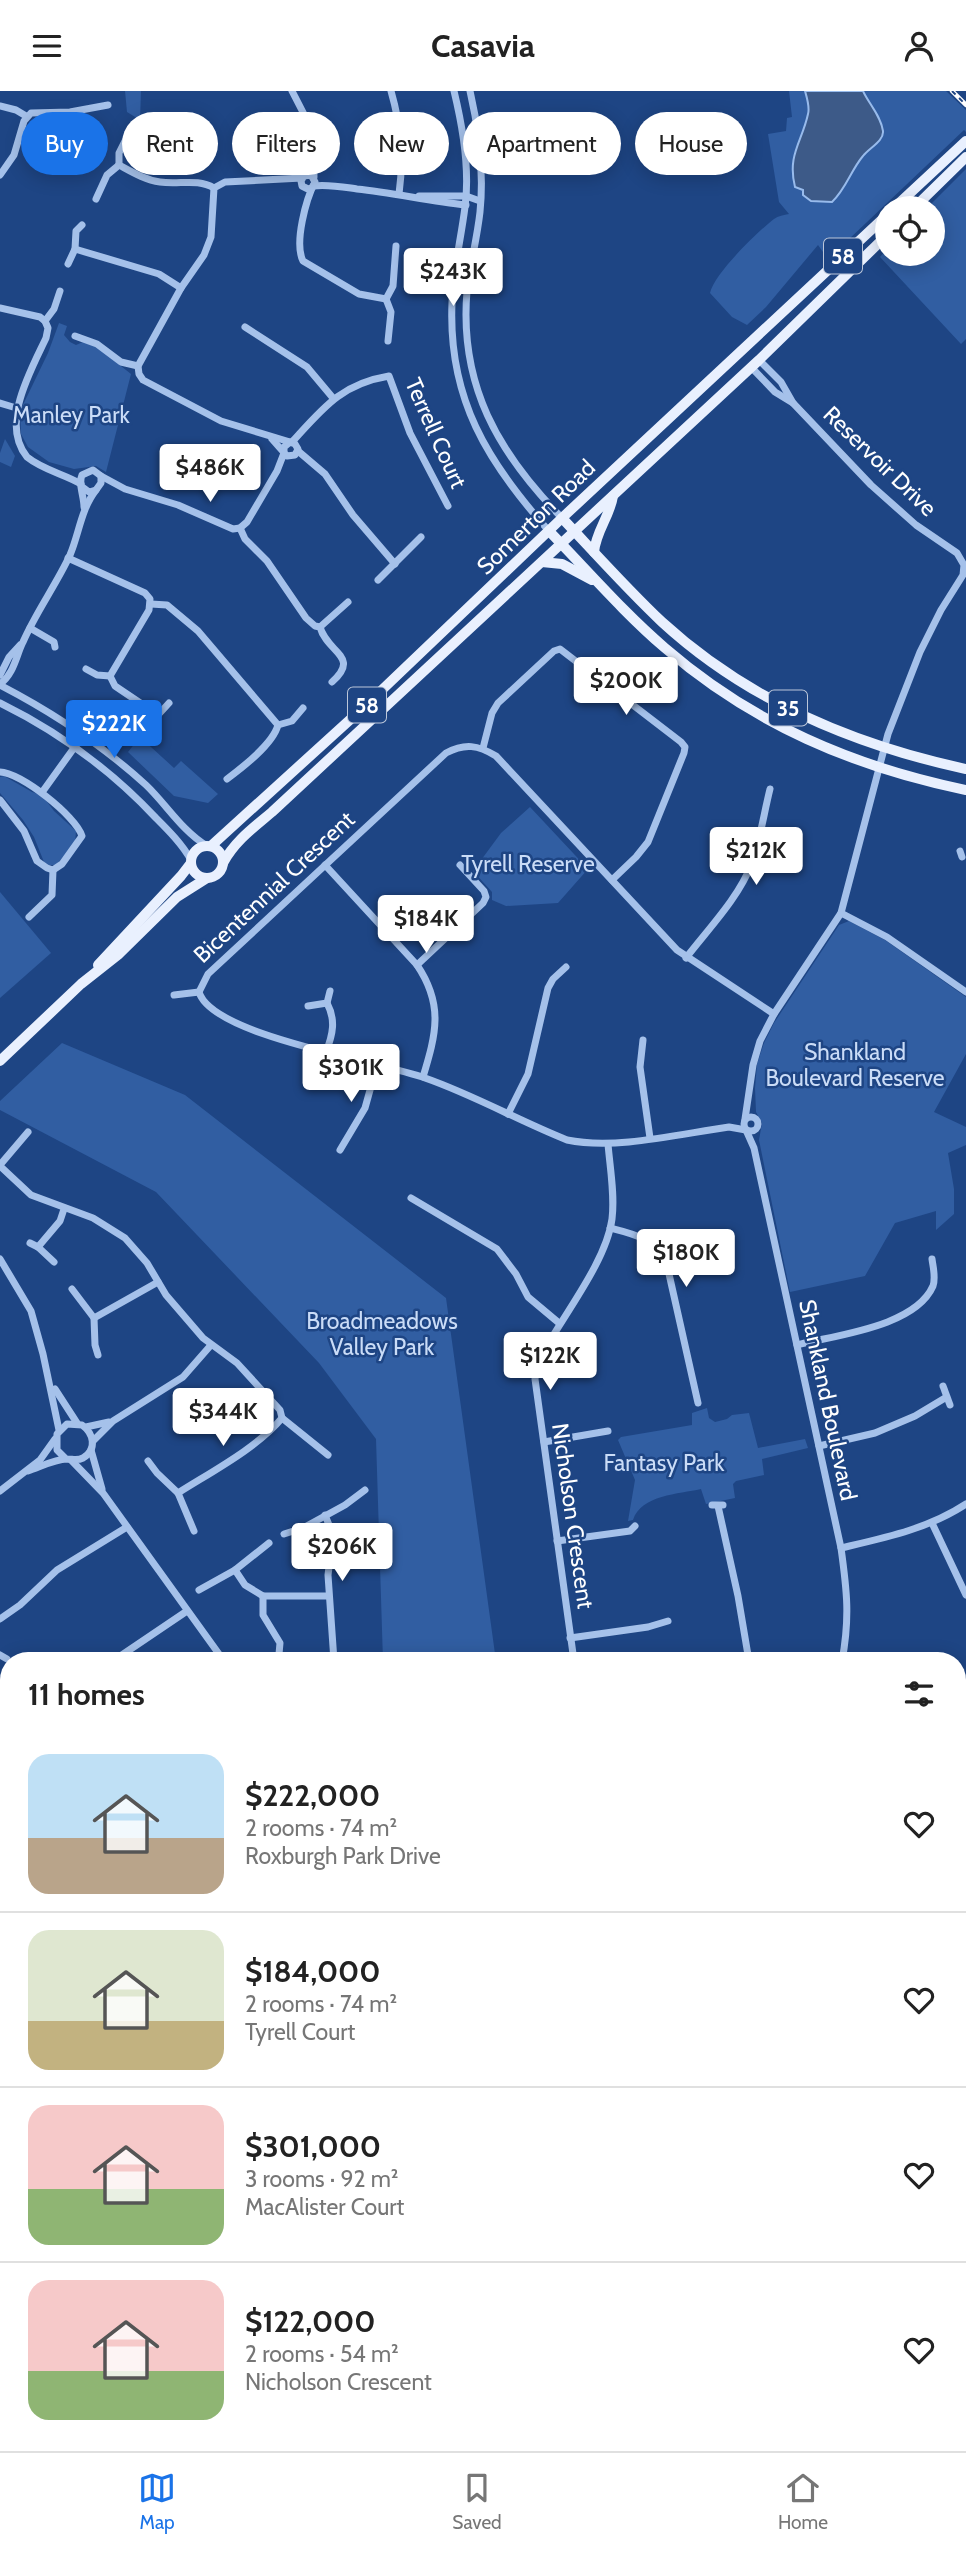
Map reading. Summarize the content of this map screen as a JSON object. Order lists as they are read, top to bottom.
{
  "streets": {
    "main road": ["58", "Somerton Road", "35"],
    "street": [
      "Terrell Court",
      "Reservoir Drive",
      "Bicentennial Crescent",
      "Shankland Boulevard",
      "Nicholson Crescent"
    ]
  },
  "crossings": [
    ["58", "Somerton Road"],
    ["Reservoir Drive", "Somerton Road"],
    ["Reservoir Drive", "35"],
    ["Somerton Road", "35"],
    ["Bicentennial Crescent", "Shankland Boulevard"],
    ["Bicentennial Crescent", "Nicholson Crescent"]
  ],
  "parks": [
    "Manley Park",
    "Tyrell Reserve",
    "Shankland Boulevard Reserve",
    "Broadmeadows Valley Park",
    "Fantasy Park"
  ],
  "page": {
    "header": "Casavia",
    "chip": [
      "Buy",
      "Rent",
      "Filters",
      "New",
      "Apartment",
      "House"
    ],
    "price": [
      "$243K",
      "$486K",
      "$200K",
      "$222K",
      "$212K",
      "$184K",
      "$301K",
      "$180K",
      "$122K",
      "$344K",
      "$206K"
    ],
    "heading": "11 homes",
    "list": [
      {
        "name": "$222,000",
        "note": "2 rooms · 74 m² · Roxburgh Park Drive"
      },
      {
        "name": "$184,000",
        "note": "2 rooms · 74 m² · Tyrell Court"
      },
      {
        "name": "$301,000",
        "note": "3 rooms · 92 m² · MacAlister Court"
      },
      {
        "name": "$122,000",
        "note": "2 rooms · 54 m² · Nicholson Crescent"
      }
    ],
    "tabs": ["Map", "Saved", "Home"]
  }
}
